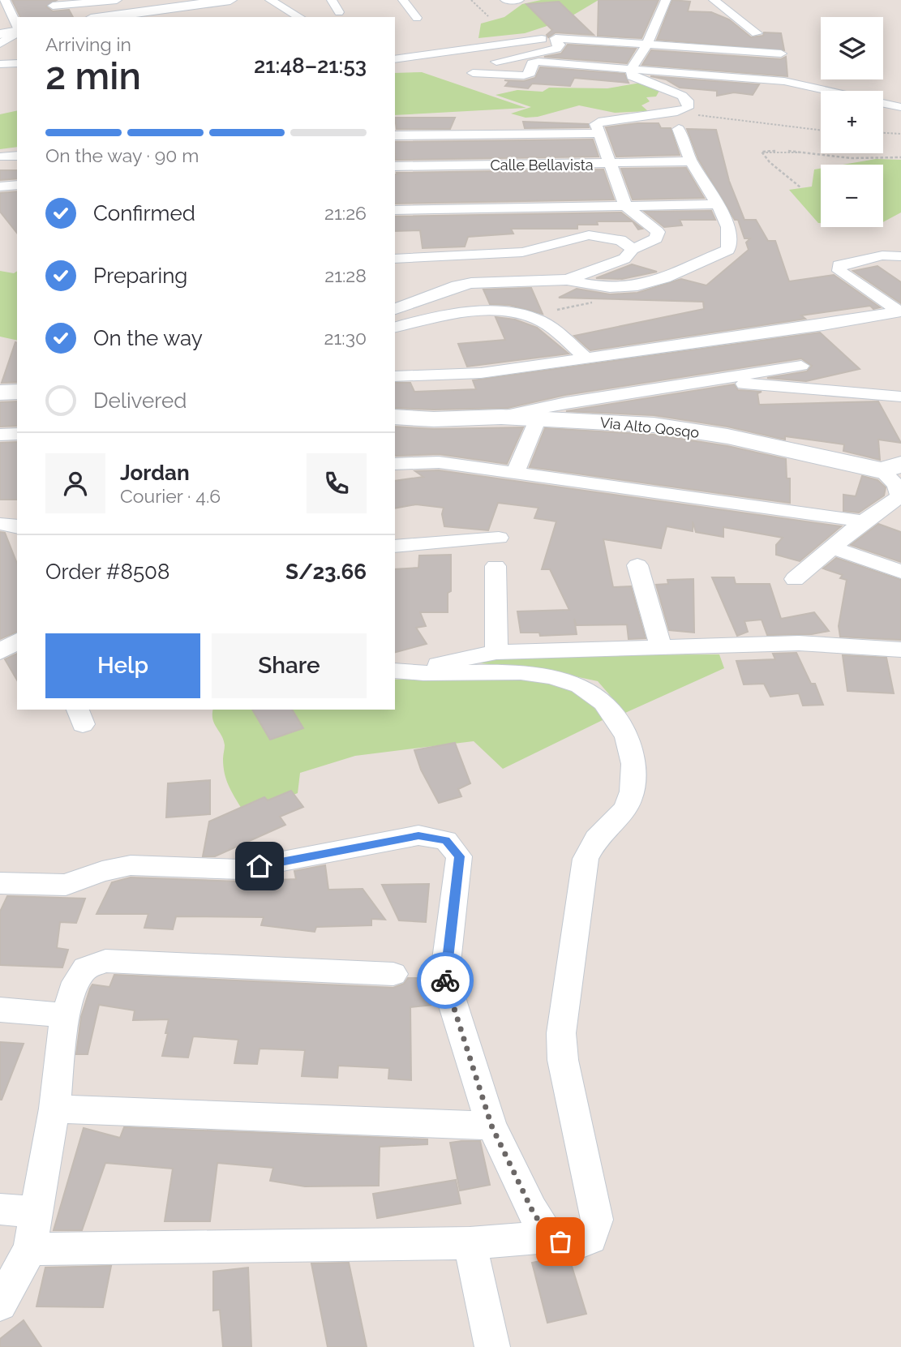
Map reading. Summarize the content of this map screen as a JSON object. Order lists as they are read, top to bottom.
{
  "streets": {
    "street": ["Calle Bellavista", "Via Alto Qosqo"]
  },
  "page": {
    "map_buttons": ["+", "−"],
    "heading": ["2 min", "Arriving in", "21:48–21:53"],
    "panel": [
      "Jordan",
      "Courier · 4.6",
      "Order #8508",
      "S/23.66"
    ],
    "bar": "On the way · 90 m",
    "list": [
      ["Confirmed", "21:26"],
      ["Preparing", "21:28"],
      ["On the way", "21:30"],
      "Delivered"
    ],
    "buttons": ["Help", "Share"]
  }
}
